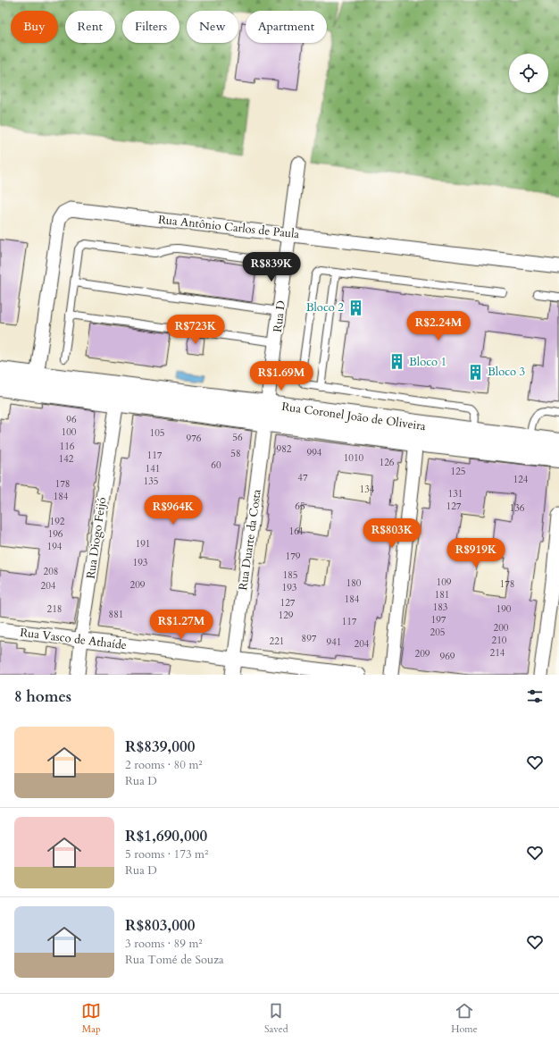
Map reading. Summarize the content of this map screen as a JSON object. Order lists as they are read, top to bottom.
{
  "streets": {
    "street": [
      "Rua Antônio Carlos de Paula",
      "Rua D",
      "Rua Coronel João de Oliveira",
      "Rua Diogo Feijó",
      "Rua Duarte da Costa",
      "Rua Vasco de Athaíde"
    ]
  },
  "crossings": [
    ["Rua Antônio Carlos de Paula", "Rua D"],
    ["Rua Antônio Carlos de Paula", "Rua Coronel João de Oliveira"],
    ["Rua D", "Rua Coronel João de Oliveira"],
    ["Rua D", "Rua Duarte da Costa"],
    ["Rua Coronel João de Oliveira", "Rua Diogo Feijó"],
    ["Rua Coronel João de Oliveira", "Rua Duarte da Costa"],
    ["Rua Diogo Feijó", "Rua Vasco de Athaíde"],
    ["Rua Duarte da Costa", "Rua Vasco de Athaíde"]
  ],
  "places": {
    "building": ["Bloco 2", "Bloco 1", "Bloco 3"]
  },
  "house_numbers": [
    "96",
    "100",
    "105",
    "56",
    "976",
    "116",
    "982",
    "994",
    "58",
    "117",
    "1010",
    "142",
    "126",
    "60",
    "141",
    "125",
    "47",
    "124",
    "135",
    "178",
    "134",
    "131",
    "184",
    "65",
    "127",
    "136",
    "192",
    "161",
    "196",
    "191",
    "194",
    "179",
    "193",
    "208",
    "185",
    "109",
    "180",
    "178",
    "209",
    "204",
    "193",
    "181",
    "184",
    "127",
    "183",
    "218",
    "190",
    "881",
    "129",
    "197",
    "117",
    "200",
    "205",
    "897",
    "210",
    "221",
    "941",
    "204",
    "214",
    "209",
    "969"
  ],
  "page": {
    "chip": [
      "Buy",
      "Rent",
      "Filters",
      "New",
      "Apartment"
    ],
    "price": [
      "R$839K",
      "R$2.24M",
      "R$723K",
      "R$1.69M",
      "R$964K",
      "R$803K",
      "R$919K",
      "R$1.27M"
    ],
    "heading": "8 homes",
    "list": [
      {
        "name": "R$839,000",
        "note": "2 rooms · 80 m² · Rua D"
      },
      {
        "name": "R$1,690,000",
        "note": "5 rooms · 173 m² · Rua D"
      },
      {
        "name": "R$803,000",
        "note": "3 rooms · 89 m² · Rua Tomé de Souza"
      }
    ],
    "tabs": ["Map", "Saved", "Home"]
  }
}
